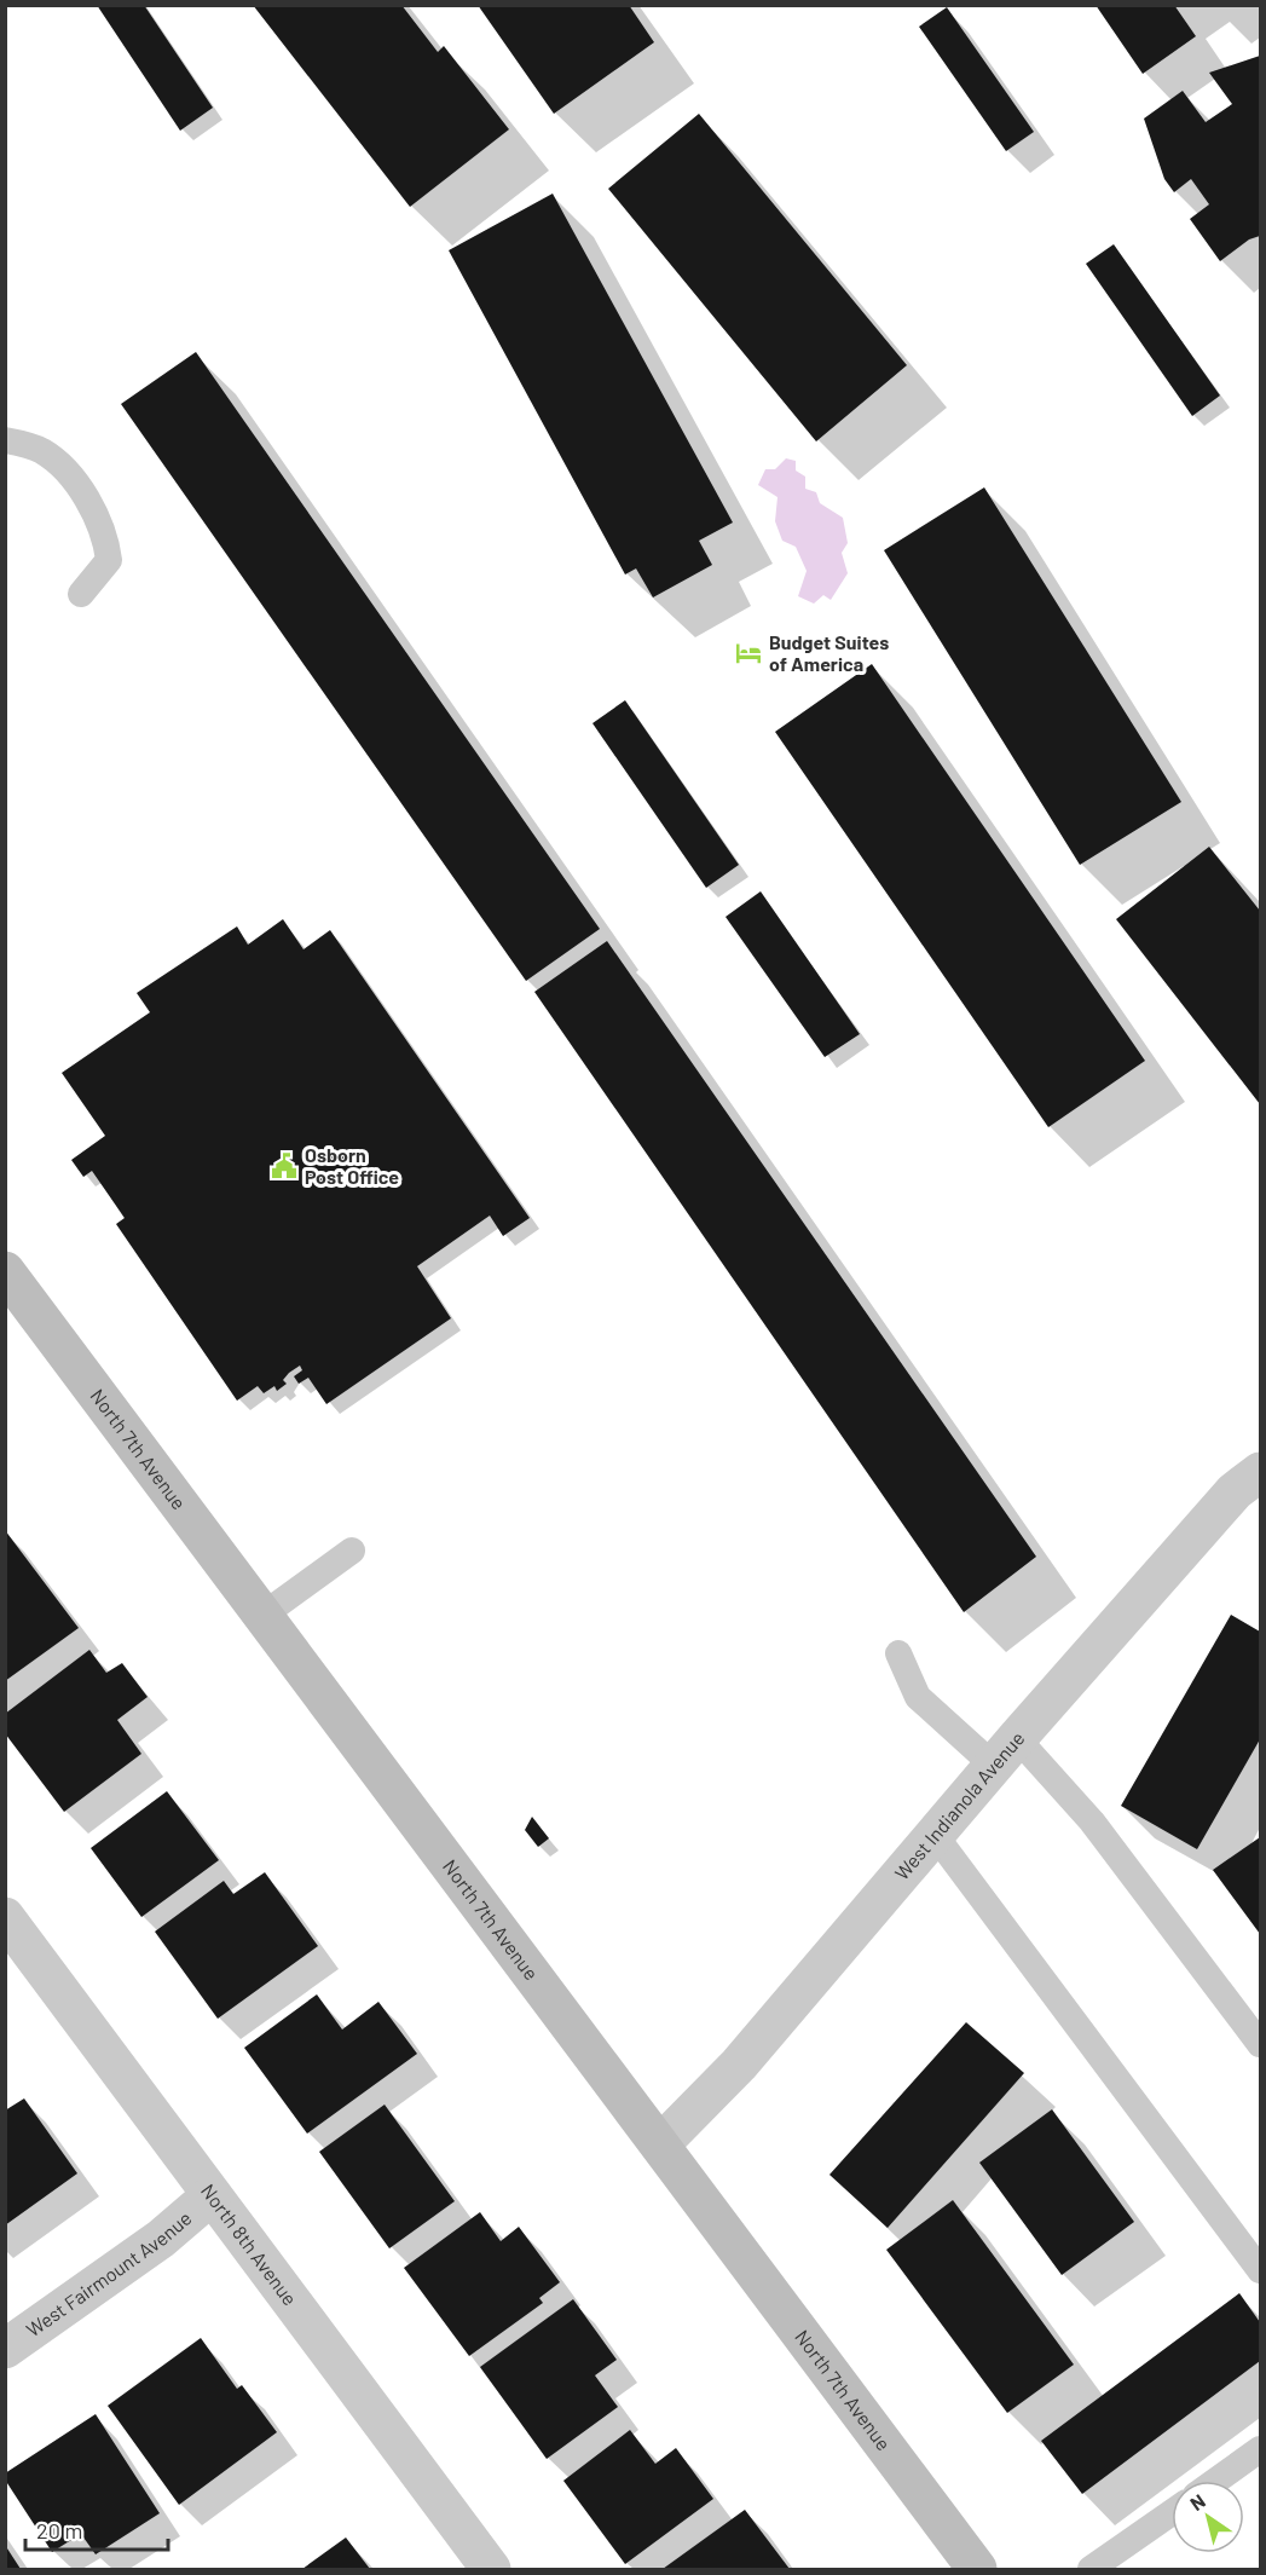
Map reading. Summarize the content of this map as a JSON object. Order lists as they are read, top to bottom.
{
  "streets": {
    "main road": ["North 7th Avenue"],
    "street": ["West Indianola Avenue", "North 8th Avenue", "West Fairmount Avenue"]
  },
  "crossings": [
    ["North 7th Avenue", "West Indianola Avenue"],
    ["North 8th Avenue", "West Fairmount Avenue"]
  ],
  "places": {
    "hotel": ["Budget Suites of America"],
    "public building": ["Osborn Post Office"]
  },
  "scale_bar": "20 m",
  "north": "top left"
}
